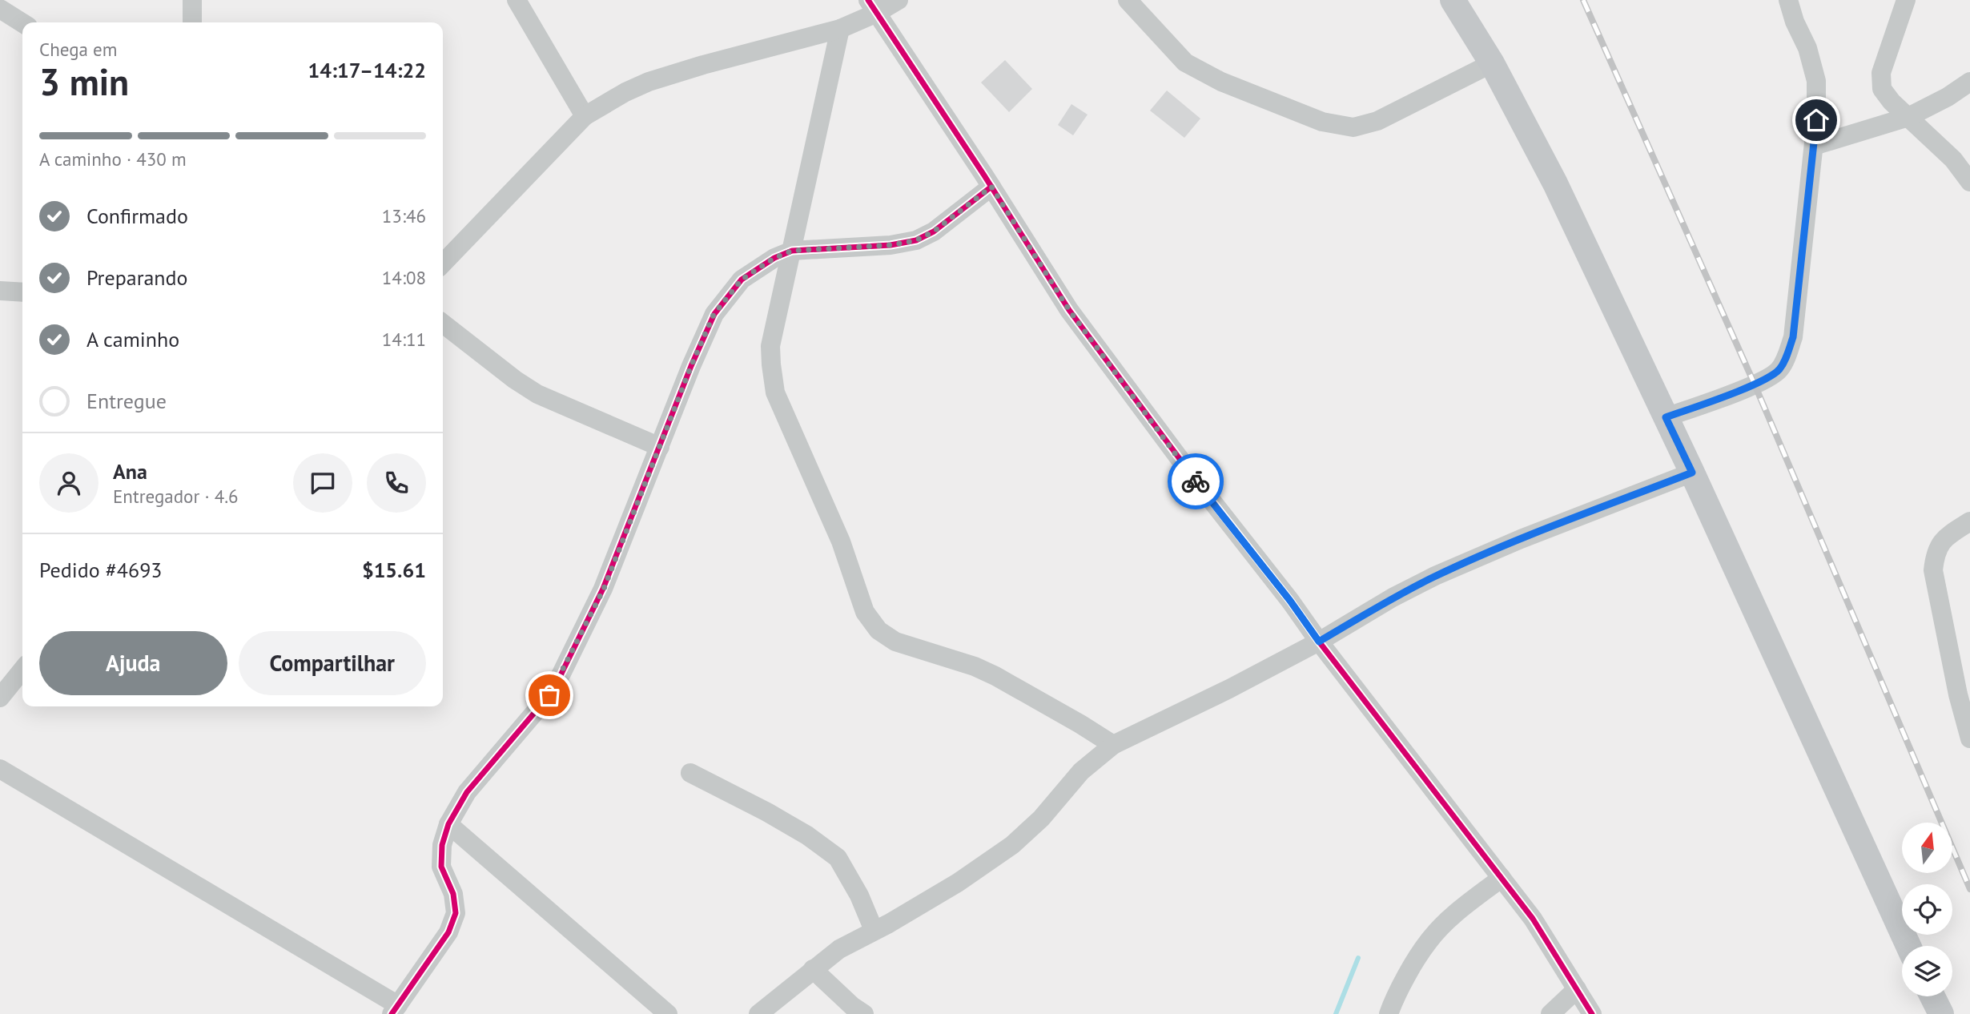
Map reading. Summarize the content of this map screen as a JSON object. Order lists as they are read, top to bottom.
{
  "north": "top",
  "page": {
    "heading": ["3 min", "Chega em", "14:17–14:22"],
    "panel": [
      "Ana",
      "Entregador · 4.6",
      "Pedido #4693",
      "$15.61"
    ],
    "bar": "A caminho · 430 m",
    "list": [
      ["Confirmado", "13:46"],
      ["Preparando", "14:08"],
      ["A caminho", "14:11"],
      "Entregue"
    ],
    "buttons": ["Ajuda", "Compartilhar"]
  }
}
